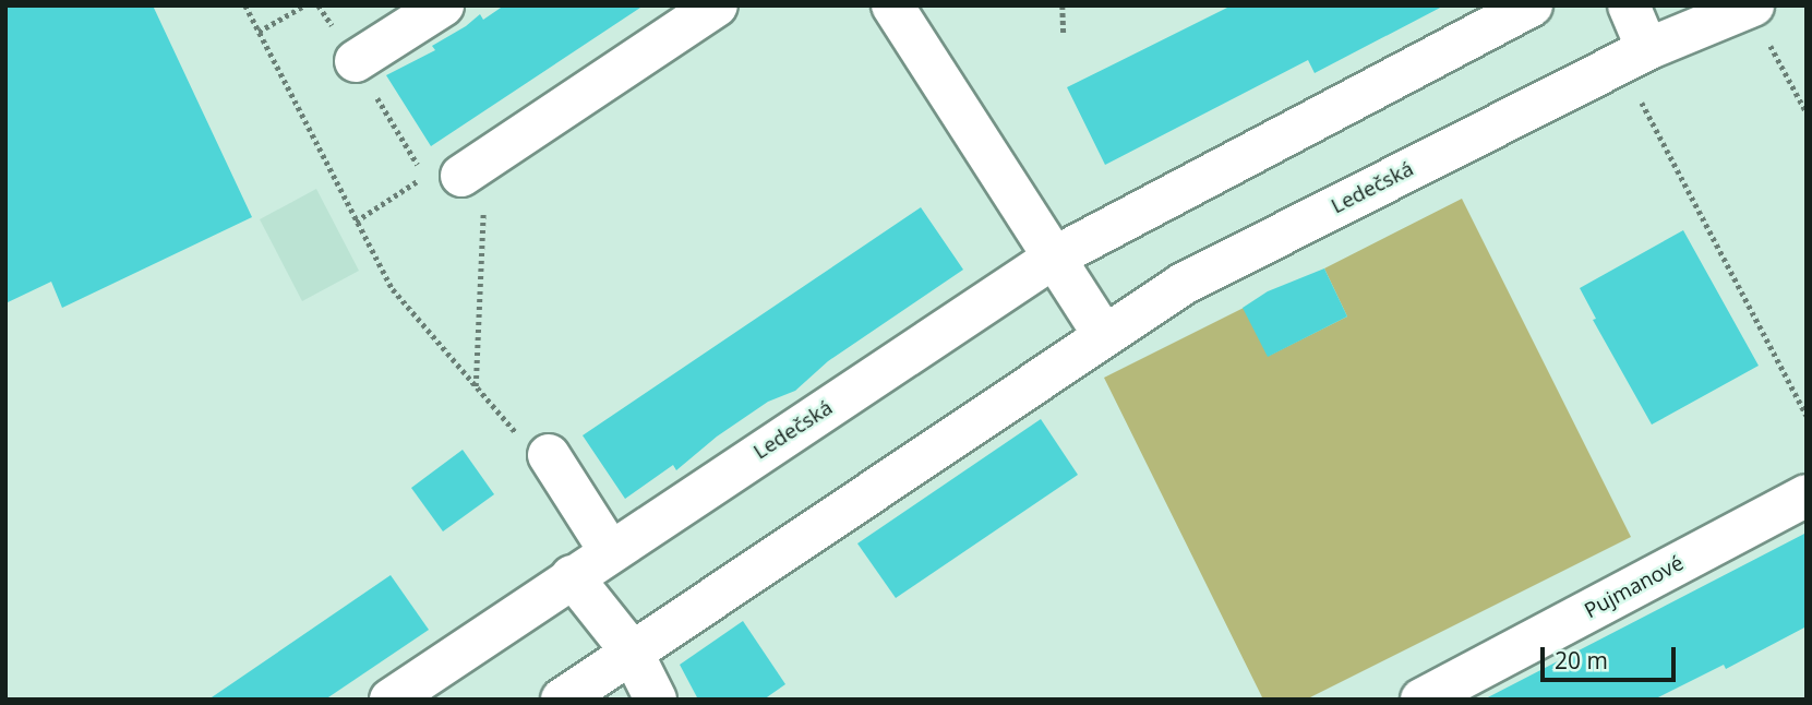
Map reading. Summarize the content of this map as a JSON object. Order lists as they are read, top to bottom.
{
  "streets": {
    "street": ["Ledečská", "Pujmanové"]
  },
  "scale_bar": "20 m"
}
